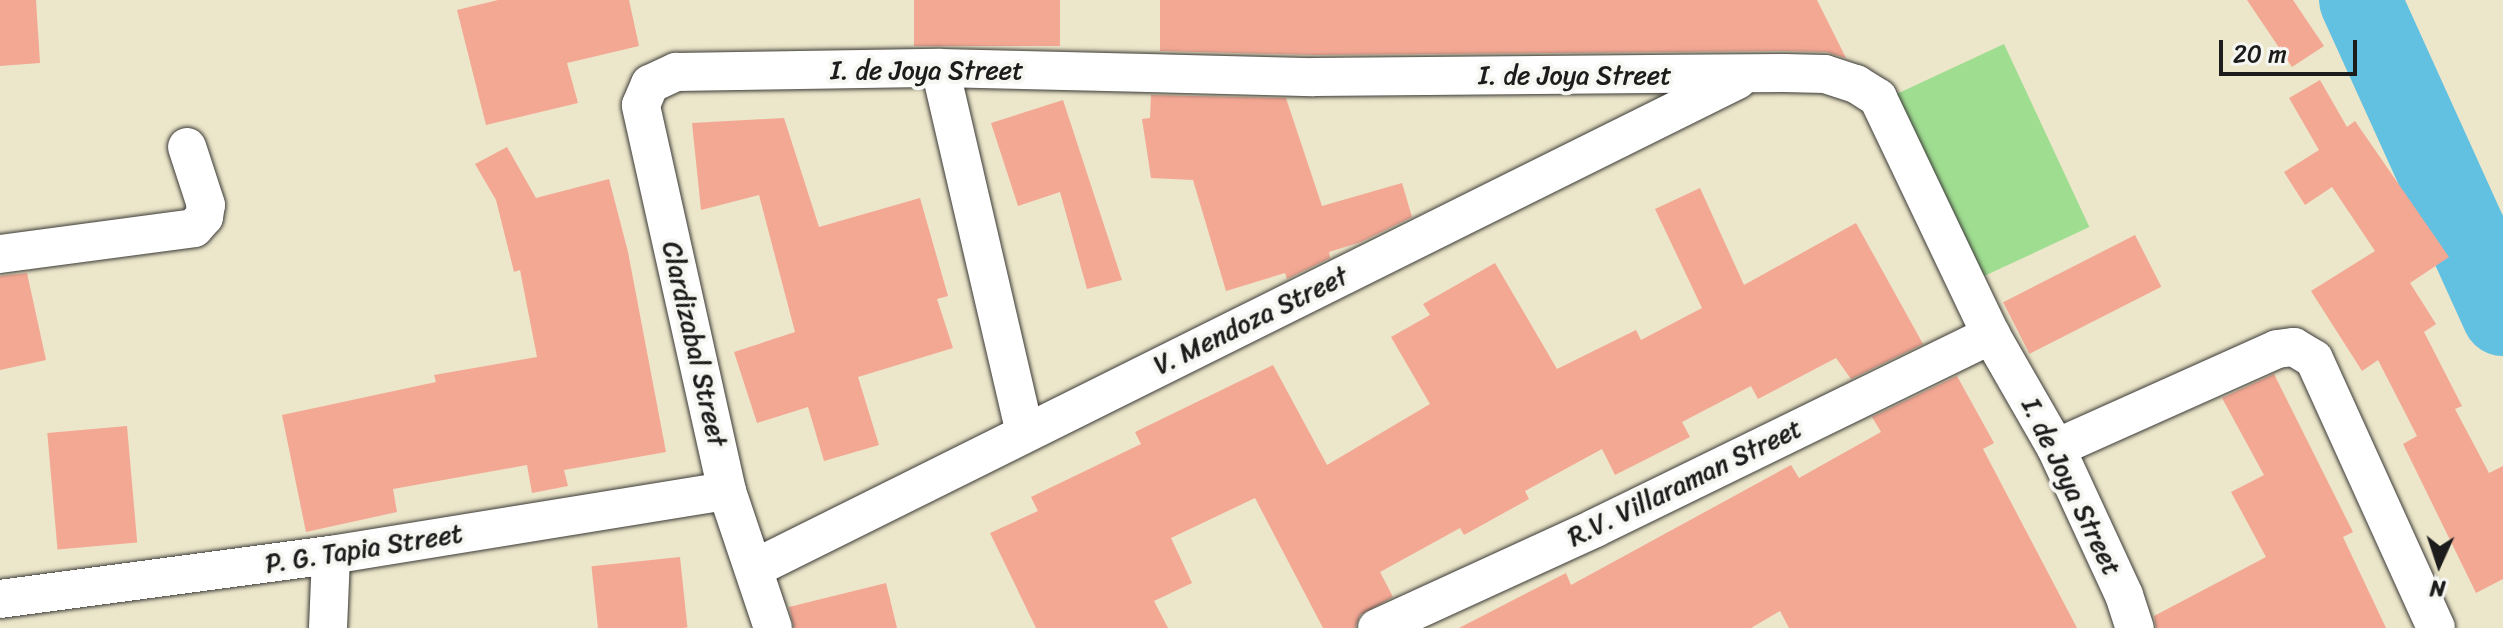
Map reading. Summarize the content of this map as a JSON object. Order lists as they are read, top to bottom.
{
  "streets": {
    "street": [
      "I. de Joya Street",
      "V. Mendoza Street",
      "Clardizabal Street",
      "R.V. Villaraman Street",
      "P. G. Tapia Street"
    ]
  },
  "crossings": [
    ["I. de Joya Street", "V. Mendoza Street"],
    ["I. de Joya Street", "Clardizabal Street"],
    ["I. de Joya Street", "R.V. Villaraman Street"],
    ["V. Mendoza Street", "Clardizabal Street"],
    ["Clardizabal Street", "P. G. Tapia Street"]
  ],
  "scale_bar": "20 m",
  "north": "bottom"
}
